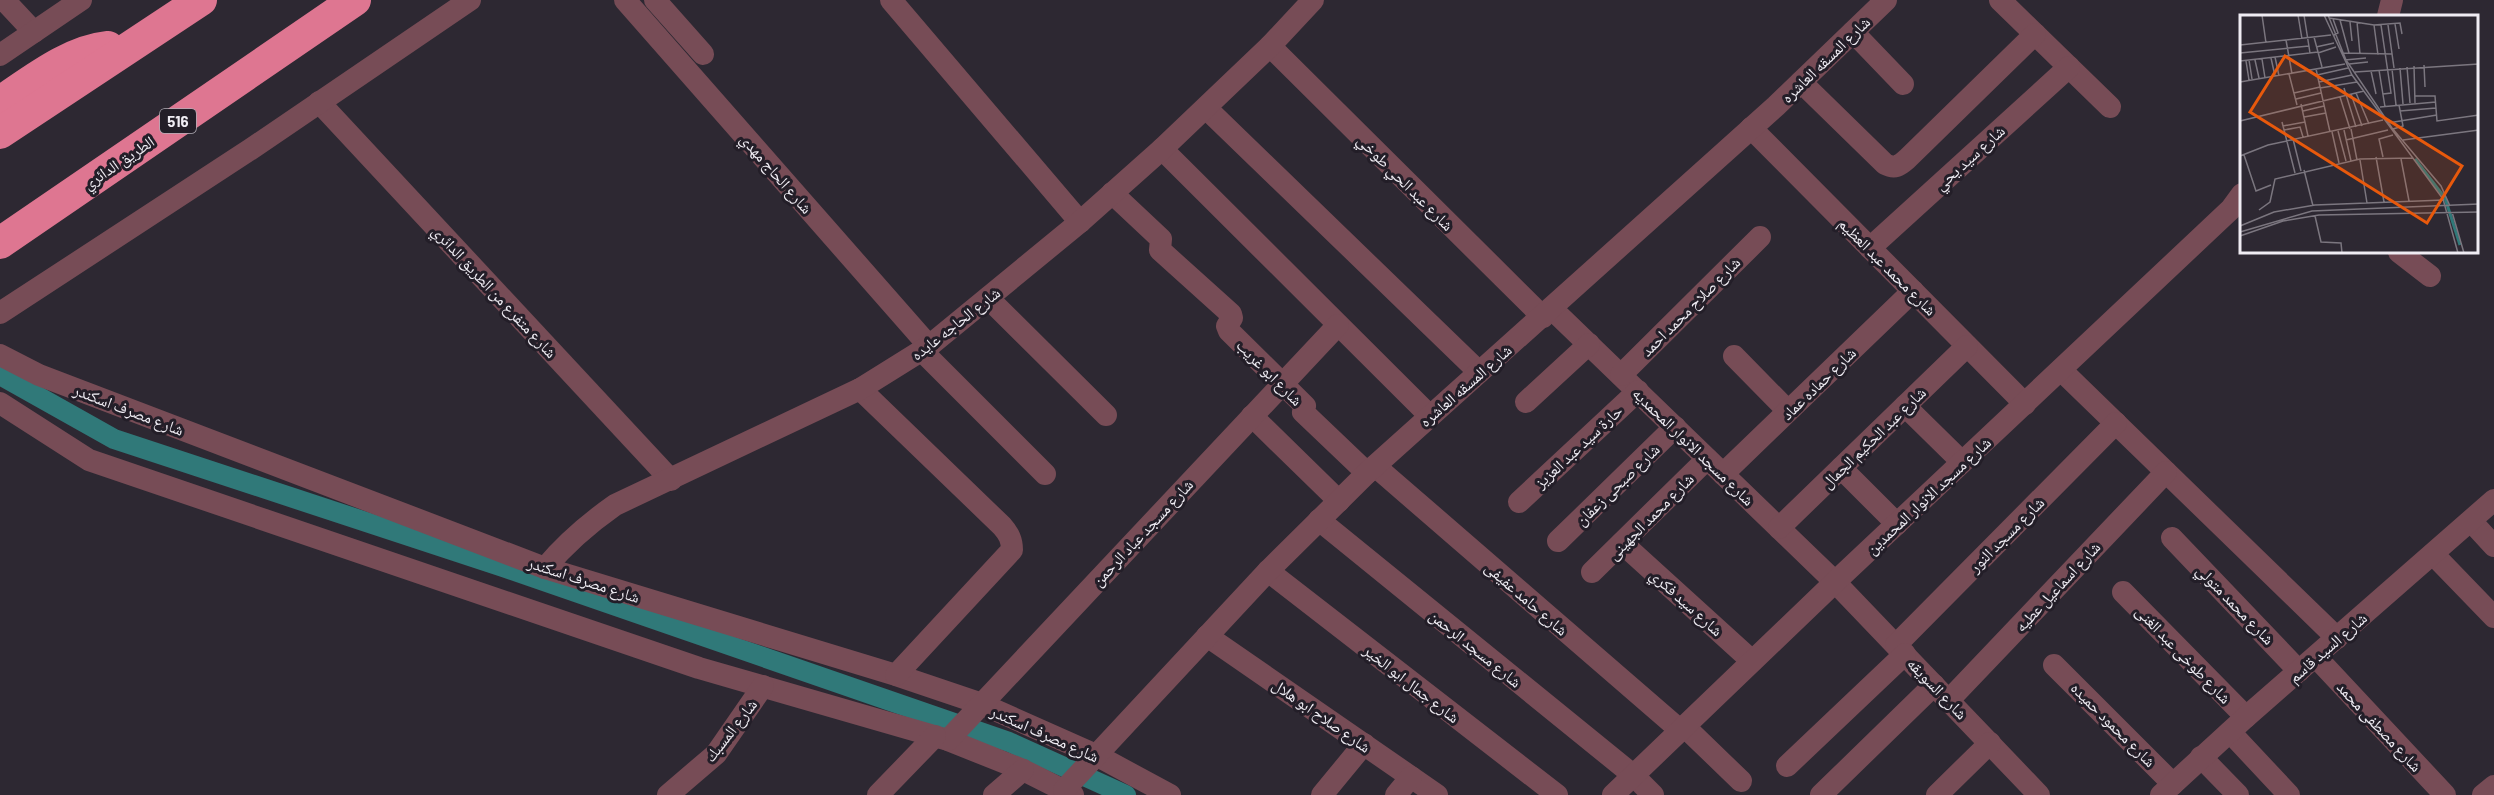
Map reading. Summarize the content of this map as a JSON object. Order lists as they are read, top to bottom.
{
  "streets": {
    "highway": ["516", "الطريق الدائري"],
    "street": [
      "شارع المسقه العاشره",
      "شارع سيد يحي",
      "شارع الحاج مهدي",
      "شارع عبد الحي طوخي",
      "شارع محمد عبد العظيم",
      "شارع متفرع من الطريق الدائري",
      "شارع صلاح محمد احمد",
      "شارع الحاجه عايده",
      "شارع ابو غريب",
      "شارع حماده عماد",
      "شارع مصرف اسكندر",
      "شارع عبد الحكيم الجمال",
      "حارة سيد عبد العزيز",
      "شارع مسجد الانوار المحمديه",
      "شارع صبحى زعفان",
      "شارع مسجد الانوار المحمدين",
      "شارع محمد الجهينى",
      "شارع مسجد عباد الرحمن",
      "شارع مسجد النور",
      "شارع اسماعيل عطيه",
      "شارع حامد عفيفى",
      "شارع سيد فكري",
      "شارع محمد متولي",
      "شارع السيد قاسم",
      "شارع مسجد الرحمن",
      "شارع طوخى عبد الغنى",
      "شارع جمال ابو الخير",
      "شارع السويقه",
      "شارع صلاح ابو هلال",
      "شارع محمود حميده",
      "شارع مصطفى محمد",
      "شارع المسبك"
    ]
  },
  "crossings": [
    ["شارع المسقه العاشره", "شارع عبد الحي طوخي"],
    ["شارع المسقه العاشره", "شارع محمد عبد العظيم"],
    ["شارع المسقه العاشره", "شارع ابو غريب"],
    ["شارع المسقه العاشره", "شارع مصرف اسكندر"],
    ["شارع المسقه العاشره", "شارع مسجد الانوار المحمديه"],
    ["شارع المسقه العاشره", "شارع حامد عفيفى"],
    ["شارع المسقه العاشره", "شارع مسجد الرحمن"],
    ["شارع المسقه العاشره", "شارع جمال ابو الخير"],
    ["شارع المسقه العاشره", "شارع صلاح ابو هلال"],
    ["شارع سيد يحي", "شارع محمد عبد العظيم"],
    ["شارع الحاج مهدي", "شارع الحاجه عايده"],
    ["شارع عبد الحي طوخي", "شارع الحاجه عايده"],
    ["شارع عبد الحي طوخي", "شارع مسجد الانوار المحمديه"],
    ["شارع محمد عبد العظيم", "شارع حماده عماد"],
    ["شارع محمد عبد العظيم", "شارع عبد الحكيم الجمال"],
    ["شارع محمد عبد العظيم", "شارع مسجد الانوار المحمدين"],
    ["شارع متفرع من الطريق الدائري", "شارع الحاجه عايده"],
    ["شارع صلاح محمد احمد", "شارع مسجد الانوار المحمديه"],
    ["شارع الحاجه عايده", "شارع ابو غريب"],
    ["شارع الحاجه عايده", "شارع مصرف اسكندر"],
    ["شارع ابو غريب", "شارع مسجد عباد الرحمن"],
    ["شارع ابو غريب", "شارع حامد عفيفى"],
    ["شارع حماده عماد", "شارع مسجد الانوار المحمديه"],
    ["شارع حماده عماد", "شارع محمد الجهينى"],
    ["شارع مصرف اسكندر", "شارع مسجد عباد الرحمن"],
    ["شارع عبد الحكيم الجمال", "شارع مسجد الانوار المحمديه"],
    ["حارة سيد عبد العزيز", "شارع مسجد الانوار المحمديه"],
    ["شارع مسجد الانوار المحمديه", "شارع صبحى زعفان"],
    ["شارع مسجد الانوار المحمديه", "شارع مسجد الانوار المحمدين"],
    ["شارع مسجد الانوار المحمديه", "شارع محمد الجهينى"],
    ["شارع مسجد الانوار المحمديه", "شارع السويقه"],
    ["شارع مسجد الانوار المحمدين", "شارع حامد عفيفى"],
    ["شارع مسجد الانوار المحمدين", "شارع سيد فكري"],
    ["شارع مسجد الانوار المحمدين", "شارع مسجد الرحمن"],
    ["شارع مسجد الانوار المحمدين", "شارع السويقه"],
    ["شارع محمد الجهينى", "شارع سيد فكري"],
    ["شارع مسجد النور", "شارع السويقه"],
    ["شارع اسماعيل عطيه", "شارع السويقه"],
    ["شارع محمد متولي", "شارع السيد قاسم"],
    ["شارع محمد متولي", "شارع مصطفى محمد"],
    ["شارع السيد قاسم", "شارع طوخى عبد الغنى"],
    ["شارع السيد قاسم", "شارع محمود حميده"],
    ["شارع السيد قاسم", "شارع مصطفى محمد"]
  ]
}
